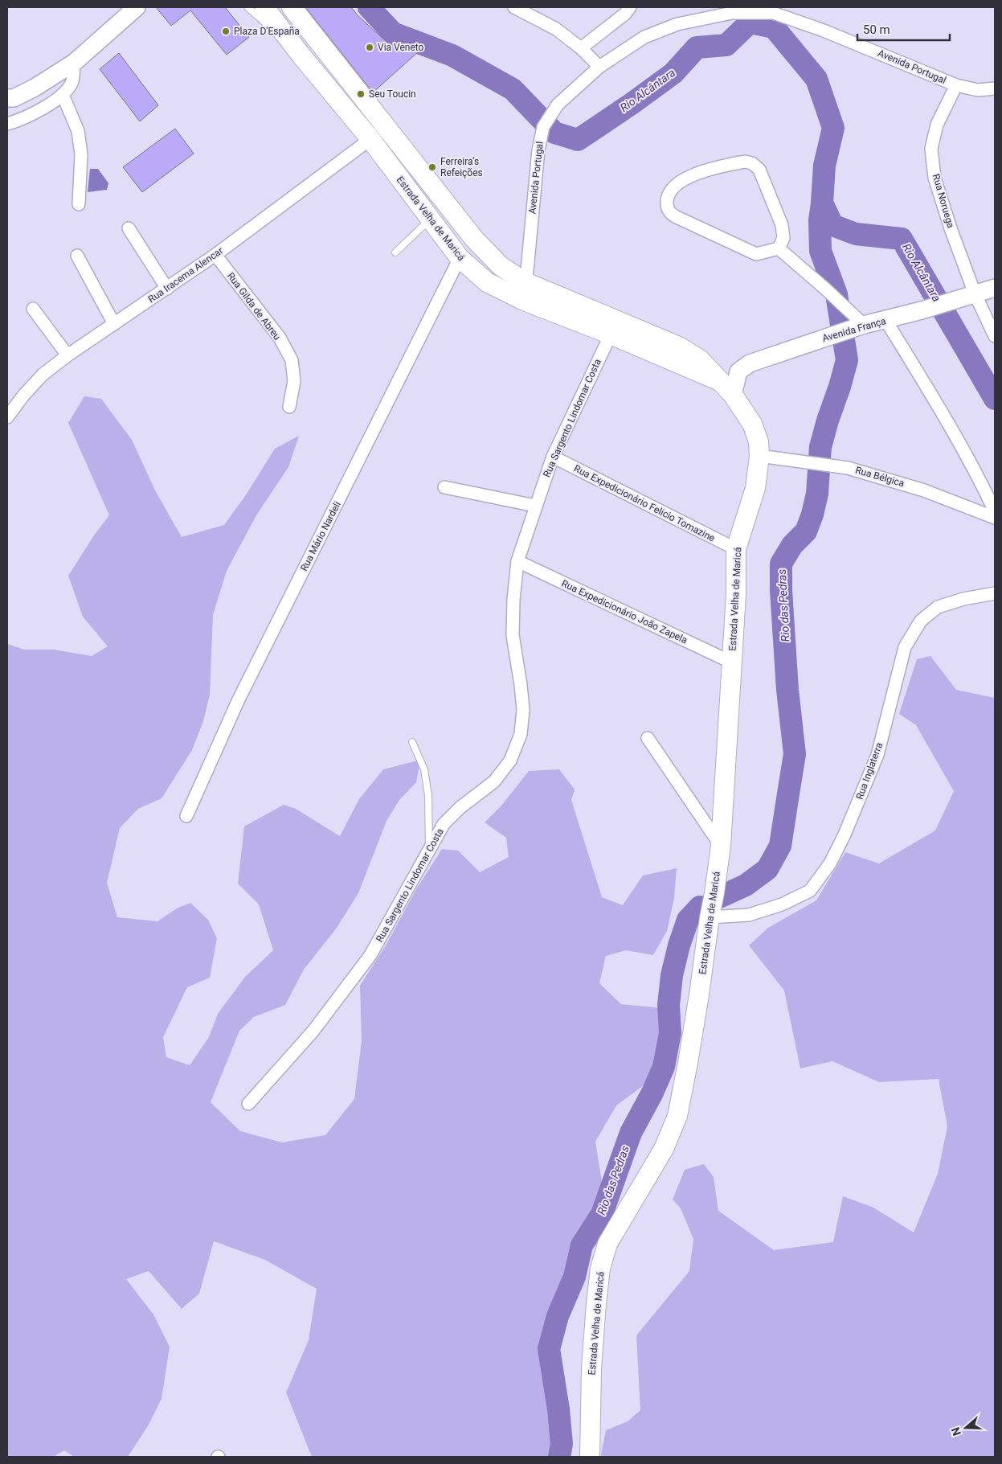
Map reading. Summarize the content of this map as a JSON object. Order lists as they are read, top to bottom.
{
  "streets": {
    "main road": ["Estrada Velha de Maricá"],
    "street": [
      "Avenida Portugal",
      "Rua Noruega",
      "Rua Iracema Alencar",
      "Rua Gilda de Abreu",
      "Avenida França",
      "Rua Sargento Lindomar Costa",
      "Rua Bélgica",
      "Rua Expedicionário Felicio Tomazine",
      "Rua Mário Nardeli",
      "Rua Expedicionário João Zapela",
      "Rua Inglaterra"
    ]
  },
  "crossings": [
    ["Avenida Portugal", "Rua Noruega"],
    ["Avenida Portugal", "Estrada Velha de Maricá"],
    ["Rua Noruega", "Avenida França"],
    ["Estrada Velha de Maricá", "Rua Iracema Alencar"],
    ["Estrada Velha de Maricá", "Avenida França"],
    ["Estrada Velha de Maricá", "Rua Sargento Lindomar Costa"],
    ["Estrada Velha de Maricá", "Rua Bélgica"],
    ["Estrada Velha de Maricá", "Rua Expedicionário Felicio Tomazine"],
    ["Estrada Velha de Maricá", "Rua Mário Nardeli"],
    ["Estrada Velha de Maricá", "Rua Expedicionário João Zapela"],
    ["Estrada Velha de Maricá", "Rua Inglaterra"],
    ["Rua Iracema Alencar", "Rua Gilda de Abreu"],
    ["Rua Sargento Lindomar Costa", "Rua Expedicionário Felicio Tomazine"],
    ["Rua Sargento Lindomar Costa", "Rua Expedicionário João Zapela"]
  ],
  "water": ["Rio Alcântara", "Rio das Pedras"],
  "places": [
    "Plaza D'España",
    "Via Veneto",
    "Seu Toucin",
    "Ferreira’s Refeições"
  ],
  "scale_bar": "50 m",
  "north": "left"
}
